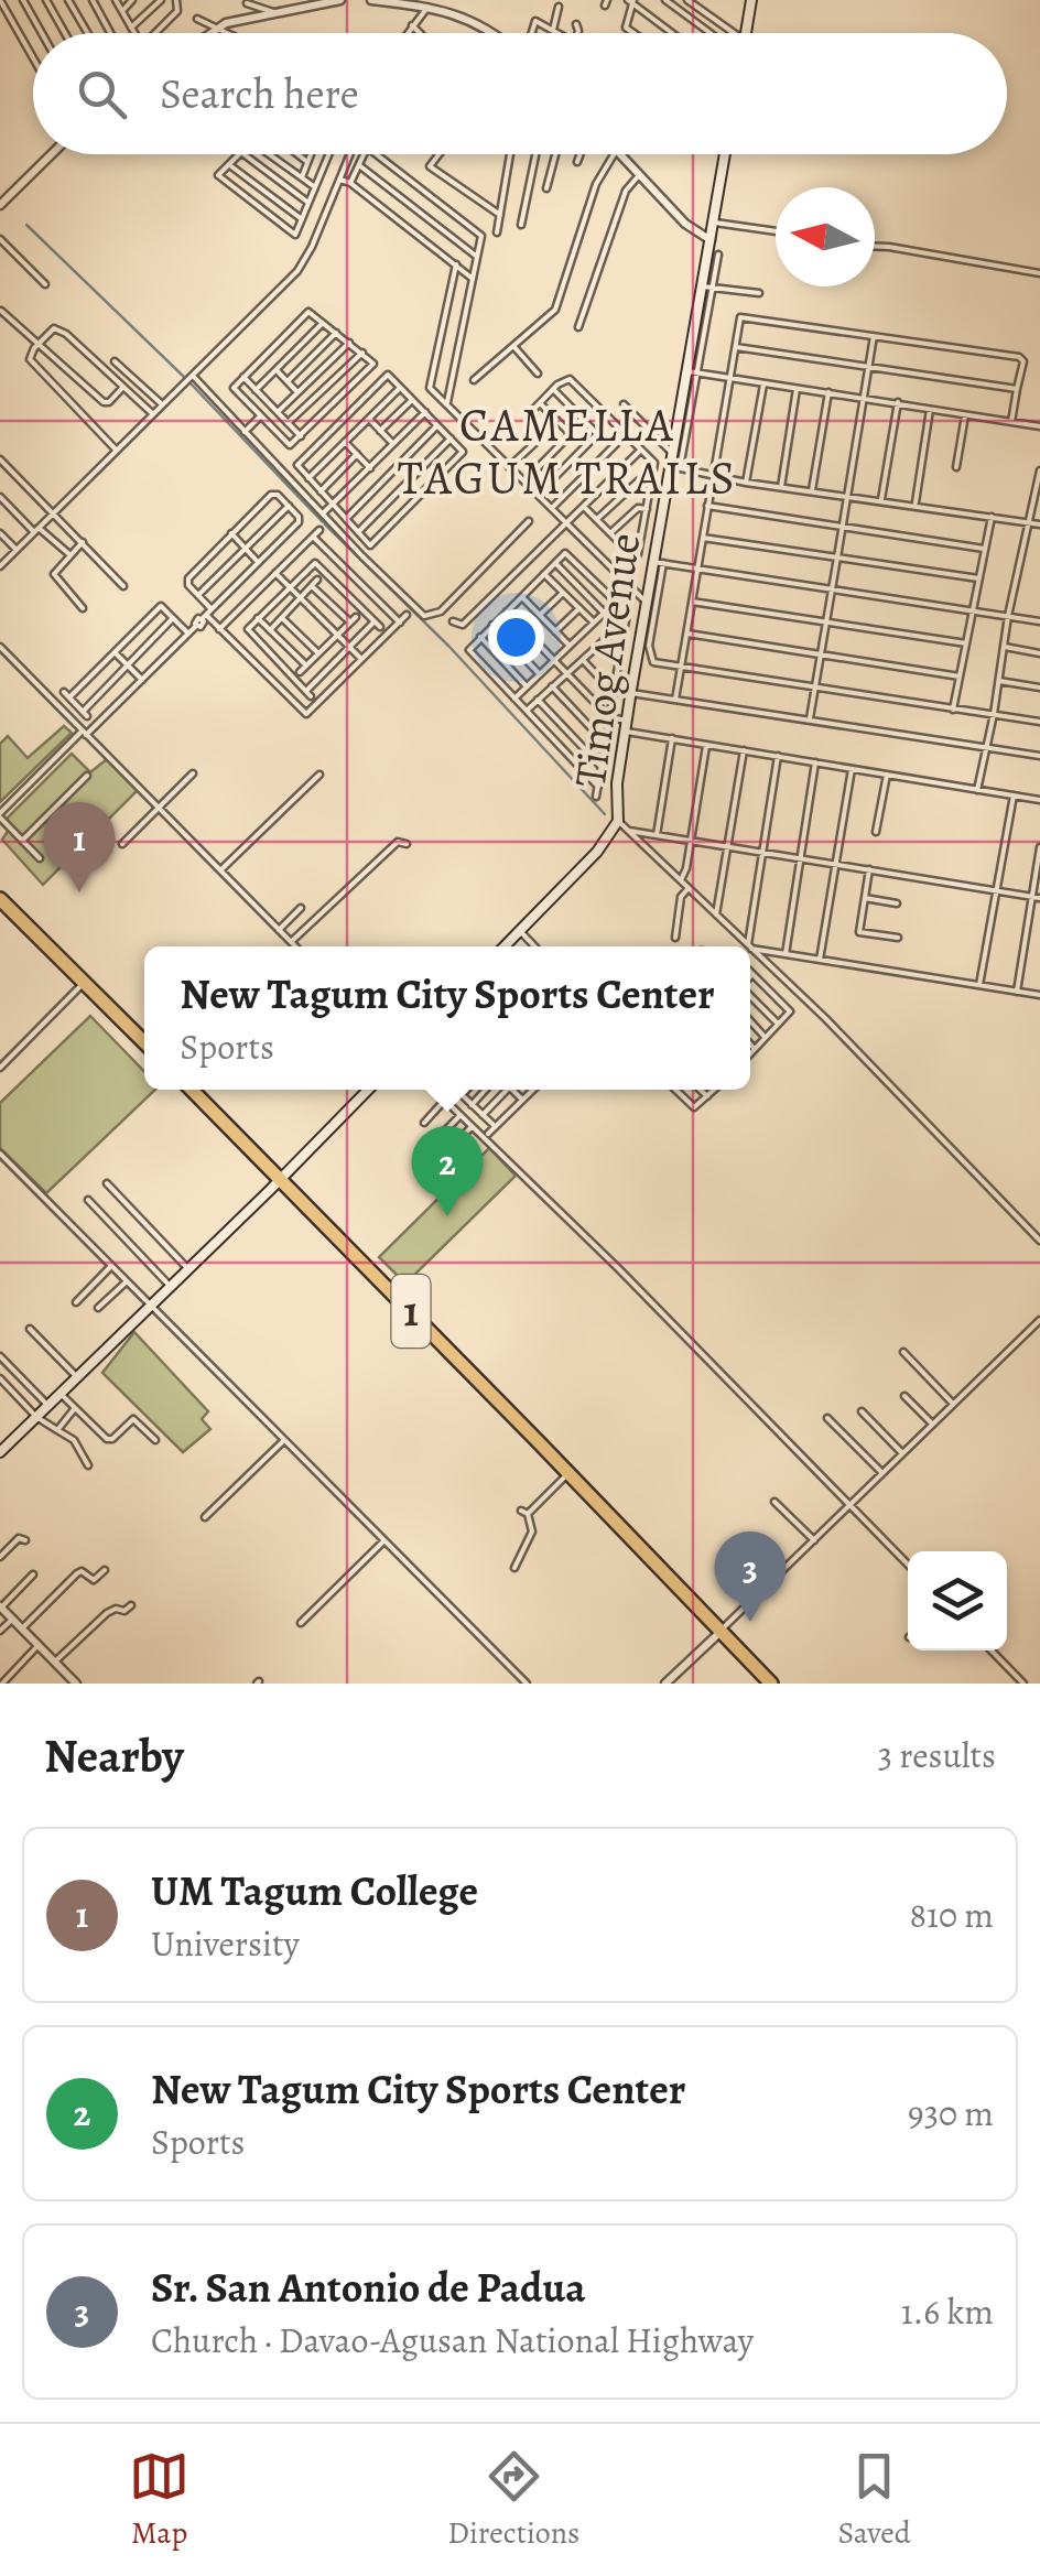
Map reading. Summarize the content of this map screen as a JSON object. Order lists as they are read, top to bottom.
{
  "streets": {
    "highway": ["1"],
    "main road": ["Timog Avenue"]
  },
  "districts": ["CAMELLA TAGUM TRAILS"],
  "north": "left",
  "page": {
    "search": "Search here",
    "pins": ["1", "2", "3"],
    "popup": ["New Tagum City Sports Center", "Sports"],
    "heading": ["Nearby", "3 results"],
    "list": [
      {
        "mark": "1",
        "name": "UM Tagum College",
        "note": "University",
        "value": "810 m"
      },
      {
        "mark": "2",
        "name": "New Tagum City Sports Center",
        "note": "Sports",
        "value": "930 m"
      },
      {
        "mark": "3",
        "name": "Sr. San Antonio de Padua",
        "note": "Church · Davao-Agusan National Highway",
        "value": "1.6 km"
      }
    ],
    "nav": ["Map", "Directions", "Saved"]
  }
}
